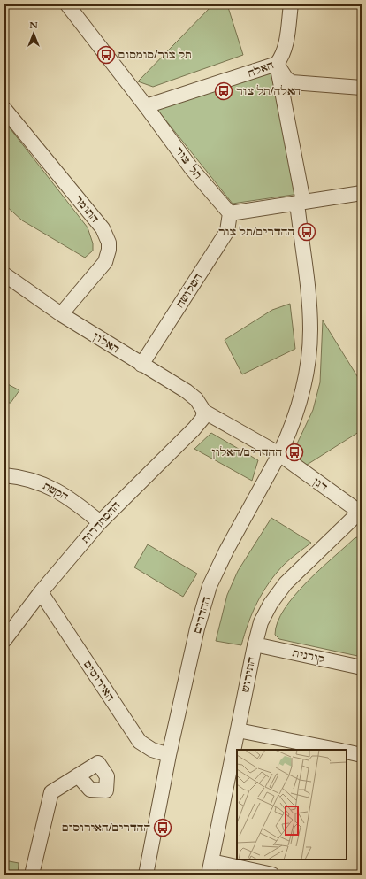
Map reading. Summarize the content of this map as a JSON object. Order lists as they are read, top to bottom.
{
  "streets": {
    "street": [
      "האלה",
      "תל צור",
      "התומר",
      "השלושה",
      "האלון",
      "דגן",
      "הקשת",
      "ההסתדרות",
      "ההדרים",
      "קורנית",
      "התירוש",
      "האירוסים"
    ]
  },
  "crossings": [
    ["האלה", "תל צור"],
    ["האלה", "ההדרים"],
    ["תל צור", "השלושה"],
    ["התומר", "האלון"],
    ["השלושה", "האלון"],
    ["האלון", "ההסתדרות"],
    ["דגן", "ההדרים"],
    ["דגן", "התירוש"],
    ["הקשת", "ההסתדרות"],
    ["ההסתדרות", "האירוסים"],
    ["ההדרים", "האירוסים"],
    ["קורנית", "התירוש"]
  ],
  "places": {
    "bus stop": [
      "תל צור/סומסום",
      "האלה/תל צור",
      "ההדרים/תל צור",
      "ההדרים/האלון",
      "ההדרים/האירוסים"
    ]
  },
  "north": "top"
}
